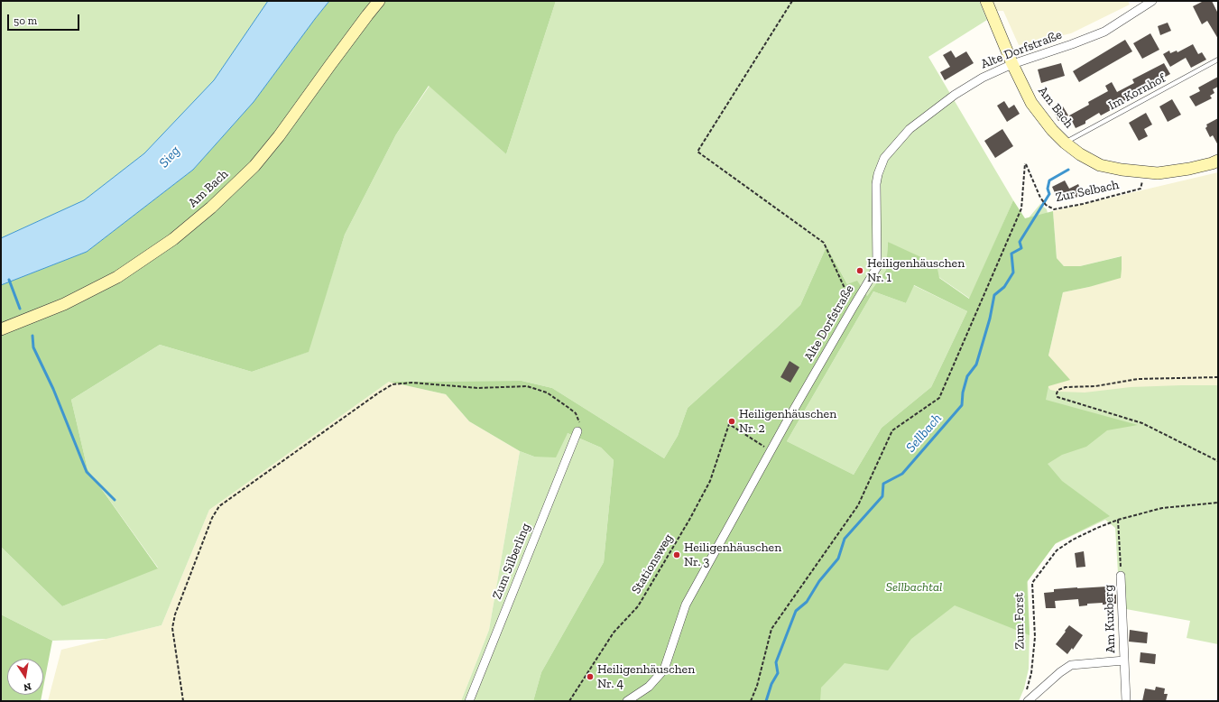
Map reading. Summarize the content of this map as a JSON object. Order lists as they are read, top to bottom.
{
  "streets": {
    "street": [
      "Alte Dorfstraße",
      "Am Bach",
      "Zum Silberling",
      "Am Kuxberg"
    ],
    "lane": ["Im Kornhof"],
    "path": ["Zur Selbach", "Stationsweg", "Zum Forst"]
  },
  "crossings": [
    ["Alte Dorfstraße", "Am Bach"],
    ["Alte Dorfstraße", "Stationsweg"],
    ["Im Kornhof", "Am Bach"],
    ["Am Bach", "Zur Selbach"]
  ],
  "water": ["Sieg", "Sellbach"],
  "parks": ["Sellbachtal"],
  "places": [
    "Heiligenhäuschen Nr. 1",
    "Heiligenhäuschen Nr. 2",
    "Heiligenhäuschen Nr. 3",
    "Heiligenhäuschen Nr. 4"
  ],
  "scale_bar": "50 m",
  "north": "bottom"
}
